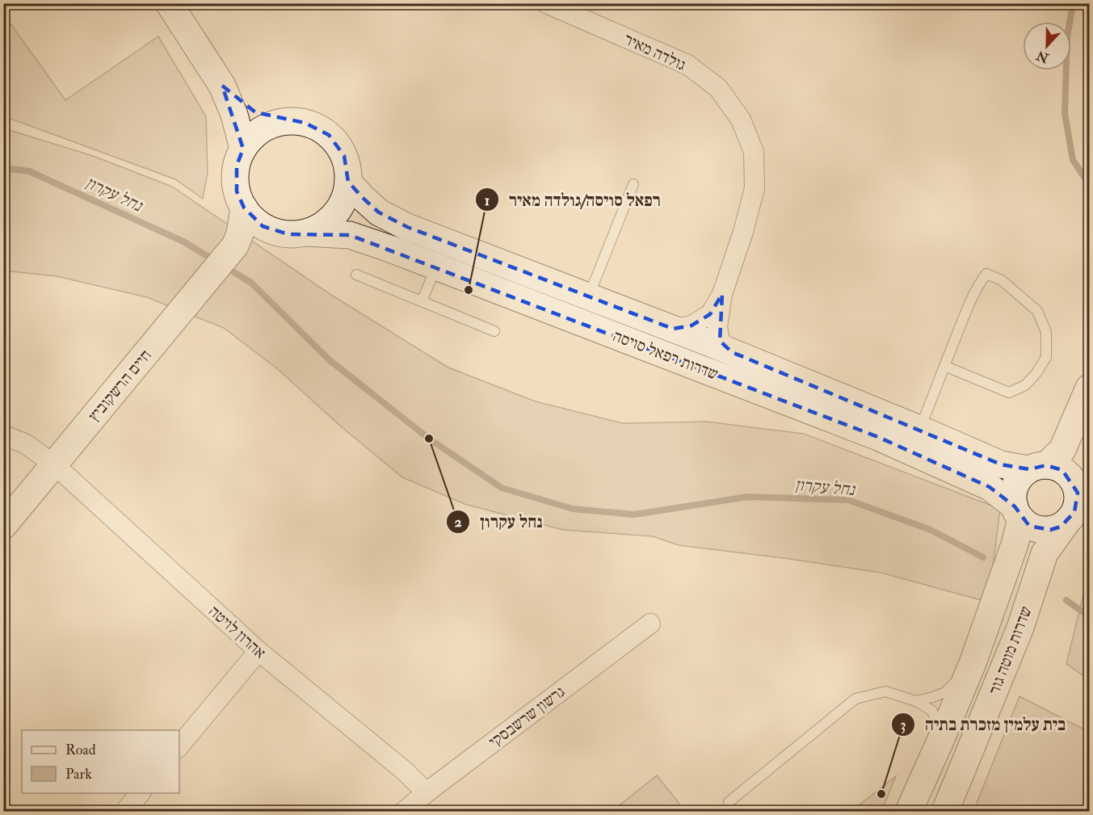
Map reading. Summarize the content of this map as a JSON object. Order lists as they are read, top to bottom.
{
  "streets": {
    "street": [
      "גולדה מאיר",
      "שדרות רפאל סויסה",
      "חיים הרשקוביץ",
      "אהרון לויטה",
      "שדרות מוטה גור",
      "גרשון שרשבסקי"
    ]
  },
  "crossings": [
    ["גולדה מאיר", "שדרות רפאל סויסה"],
    ["שדרות רפאל סויסה", "חיים הרשקוביץ"],
    ["שדרות רפאל סויסה", "שדרות מוטה גור"],
    ["חיים הרשקוביץ", "אהרון לויטה"],
    ["אהרון לויטה", "גרשון שרשבסקי"]
  ],
  "water": ["נחל עקרון"],
  "places": ["רפאל סויסה/גולדה מאיר", "נחל עקרון", "בית עלמין מזכרת בתיה"],
  "legend": ["Road", "Park"],
  "north": "bottom"
}
